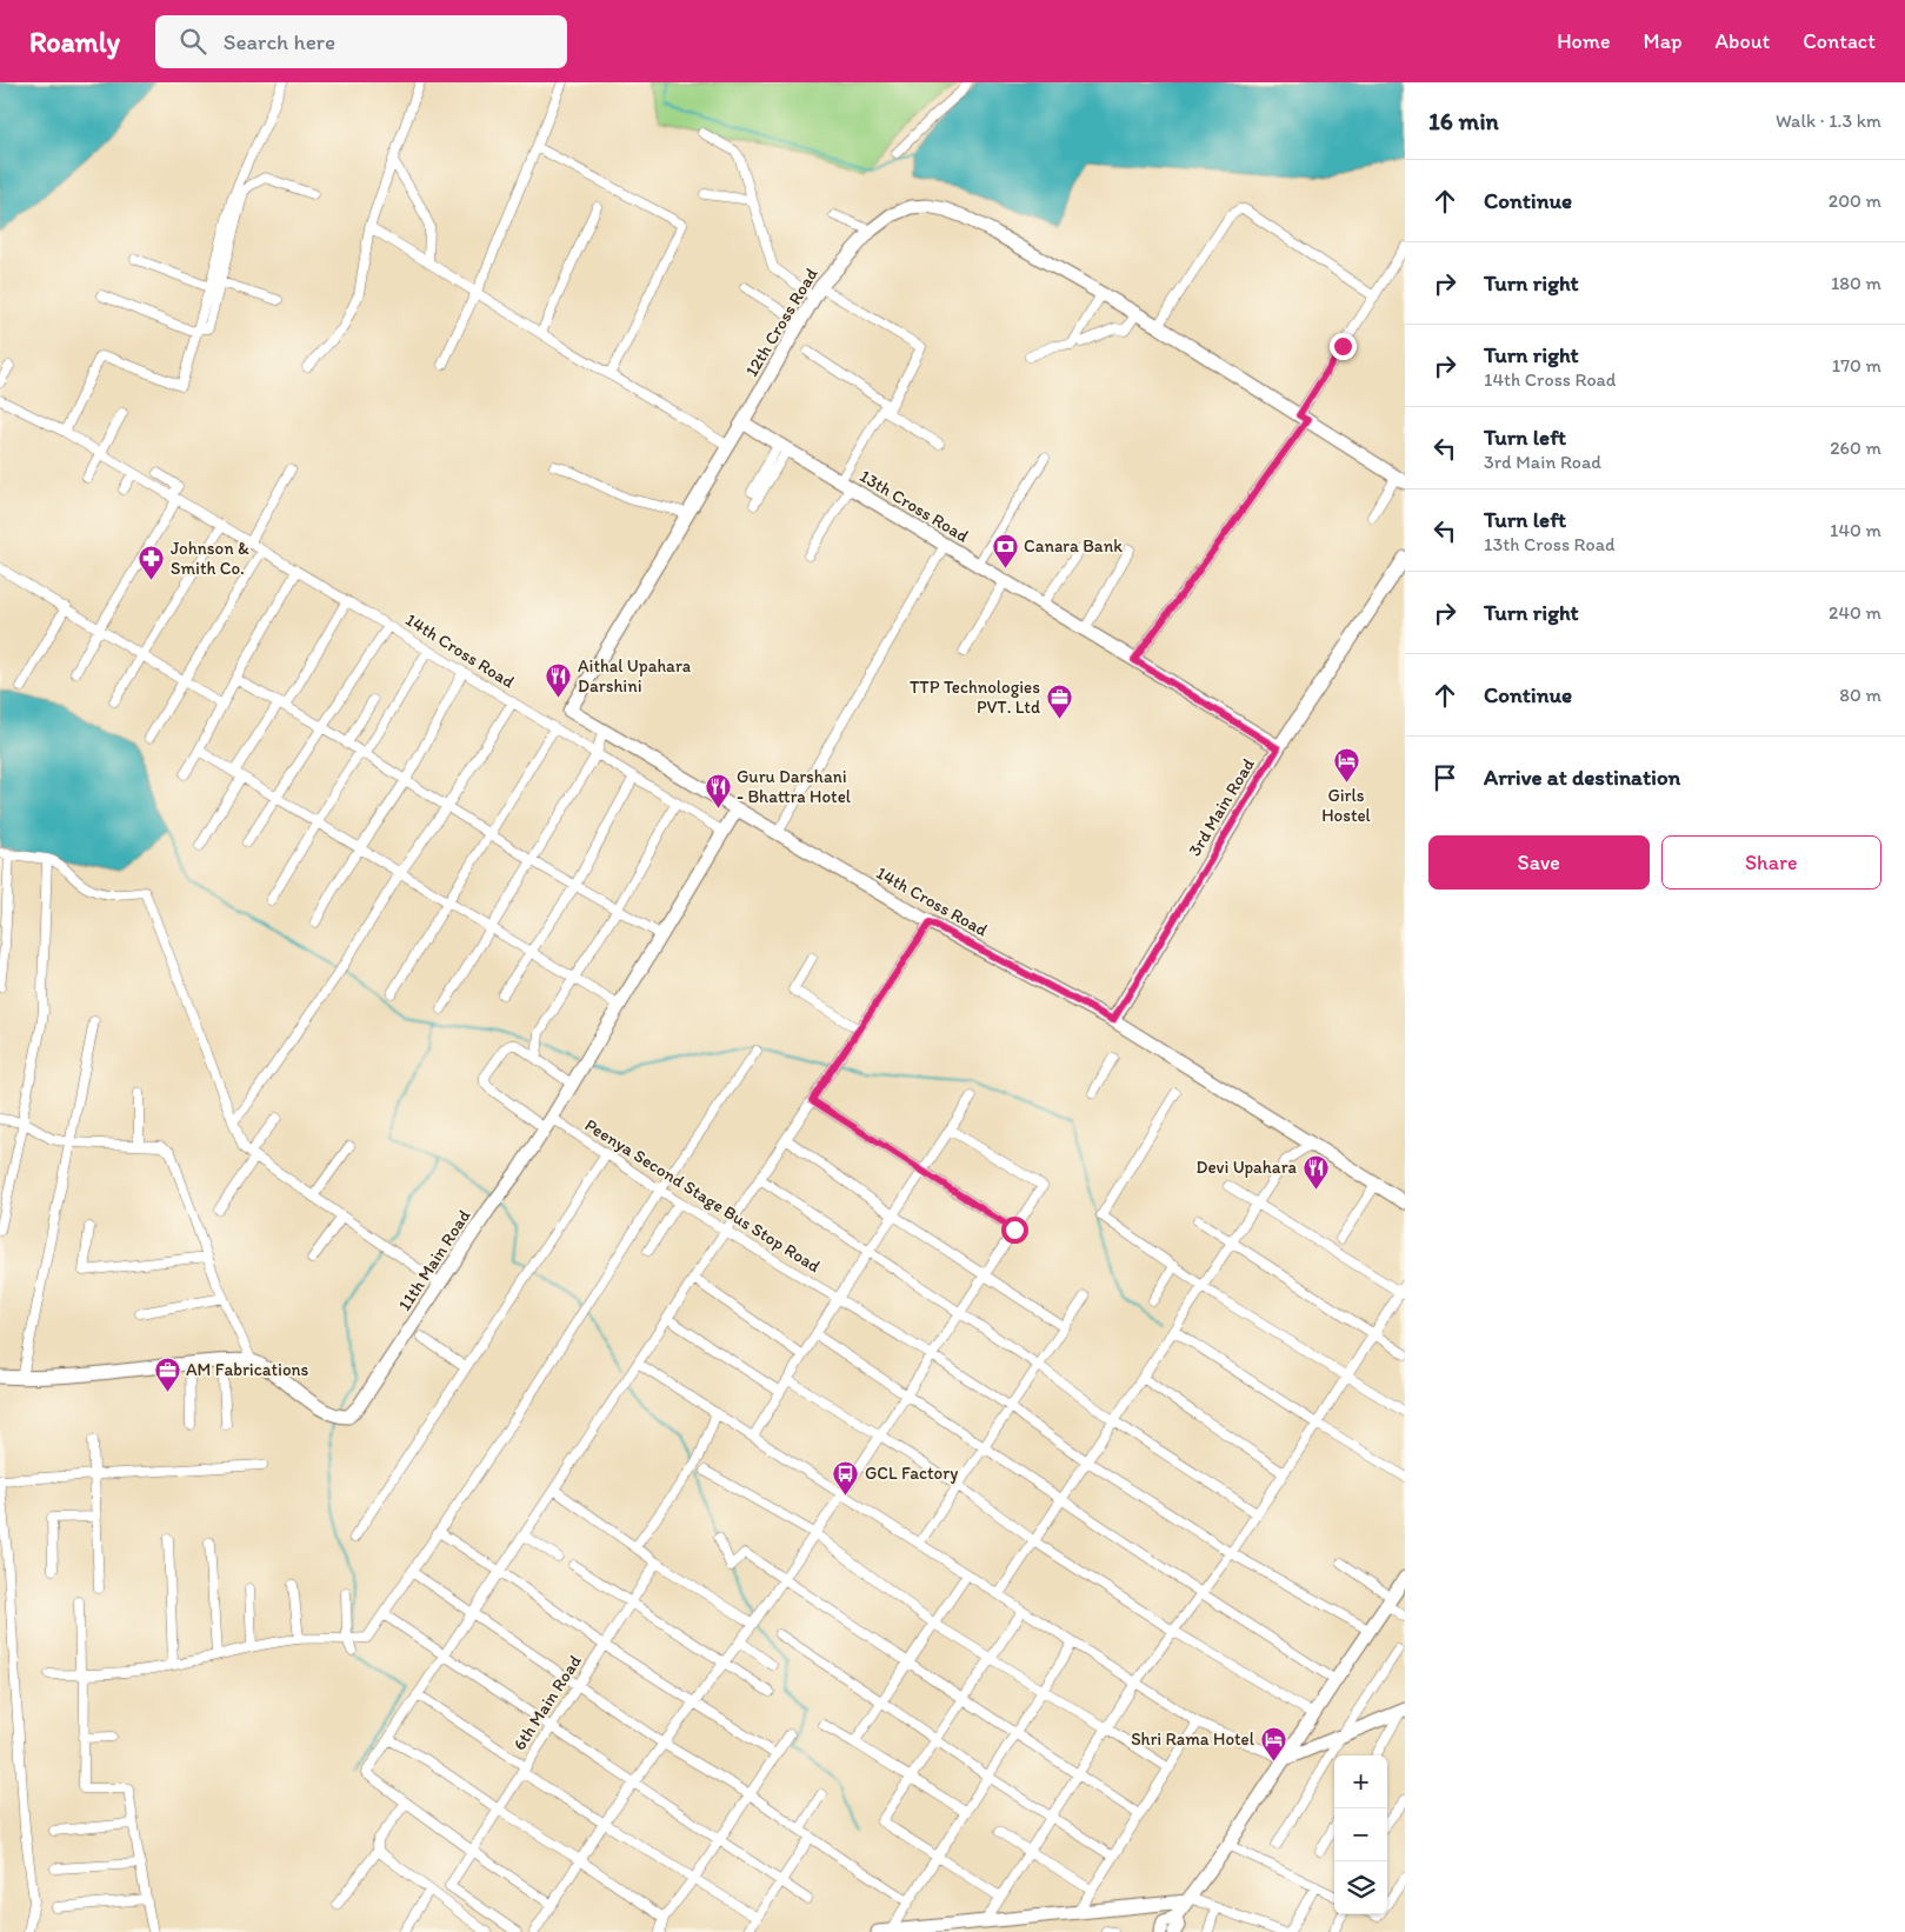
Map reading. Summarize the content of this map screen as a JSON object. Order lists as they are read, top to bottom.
{
  "streets": {
    "street": [
      "12th Cross Road",
      "13th Cross Road",
      "14th Cross Road",
      "3rd Main Road",
      "Peenya Second Stage Bus Stop Road",
      "11th Main Road",
      "6th Main Road"
    ]
  },
  "crossings": [
    ["12th Cross Road", "13th Cross Road"],
    ["12th Cross Road", "14th Cross Road"],
    ["12th Cross Road", "11th Main Road"],
    ["13th Cross Road", "3rd Main Road"],
    ["14th Cross Road", "3rd Main Road"],
    ["14th Cross Road", "11th Main Road"],
    ["Peenya Second Stage Bus Stop Road", "11th Main Road"]
  ],
  "places": {
    "bank": ["Canara Bank"],
    "pharmacy": ["Johnson & Smith Co."],
    "restaurant": ["Aithal Upahara Darshini", "Guru Darshani - Bhattra Hotel", "Devi Upahara"],
    "office": ["TTP Technologies PVT. Ltd", "AM Fabrications"],
    "hotel": ["Girls Hostel", "Shri Rama Hotel"],
    "bus stop": ["GCL Factory"]
  },
  "page": {
    "header": "Roamly",
    "search": "Search here",
    "nav": [
      "Home",
      "Map",
      "About",
      "Contact"
    ],
    "heading": ["16 min", "Walk · 1.3 km"],
    "list": [
      ["Continue", "200 m"],
      ["Turn right", "180 m"],
      ["Turn right", "14th Cross Road", "170 m"],
      ["Turn left", "3rd Main Road", "260 m"],
      ["Turn left", "13th Cross Road", "140 m"],
      ["Turn right", "240 m"],
      ["Continue", "80 m"],
      "Arrive at destination"
    ],
    "buttons": ["Save", "Share"],
    "map_buttons": ["+", "−"]
  }
}
